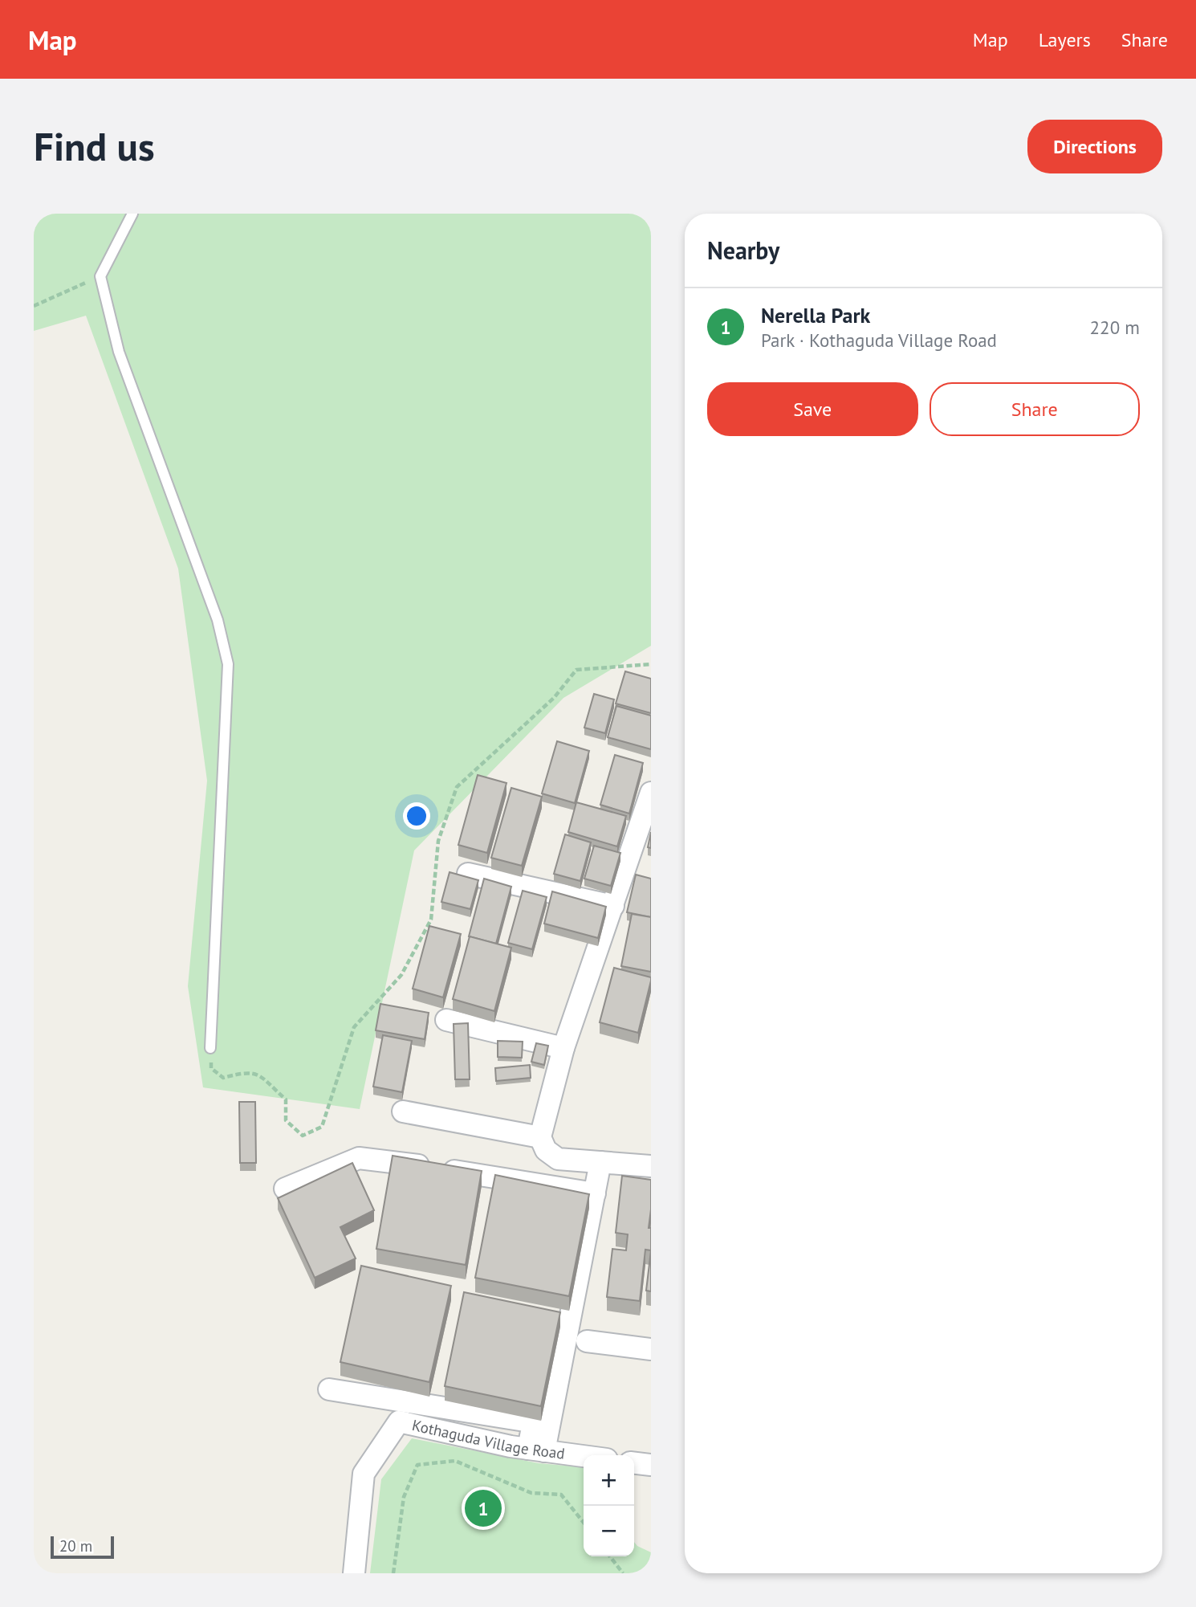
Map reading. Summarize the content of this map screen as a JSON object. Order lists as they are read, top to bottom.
{
  "streets": {
    "street": ["Kothaguda Village Road"]
  },
  "scale_bar": "20 m",
  "page": {
    "header": "Map",
    "nav": ["Map", "Layers", "Share"],
    "buttons": [
      "Directions",
      ["Save", "Share"]
    ],
    "title": "Find us",
    "heading": "Nearby",
    "list": [
      {
        "mark": "1",
        "name": "Nerella Park",
        "note": "Park · Kothaguda Village Road",
        "value": "220 m"
      }
    ],
    "map_buttons": ["+", "−"],
    "pins": "1",
    "scale": "20 m"
  }
}
